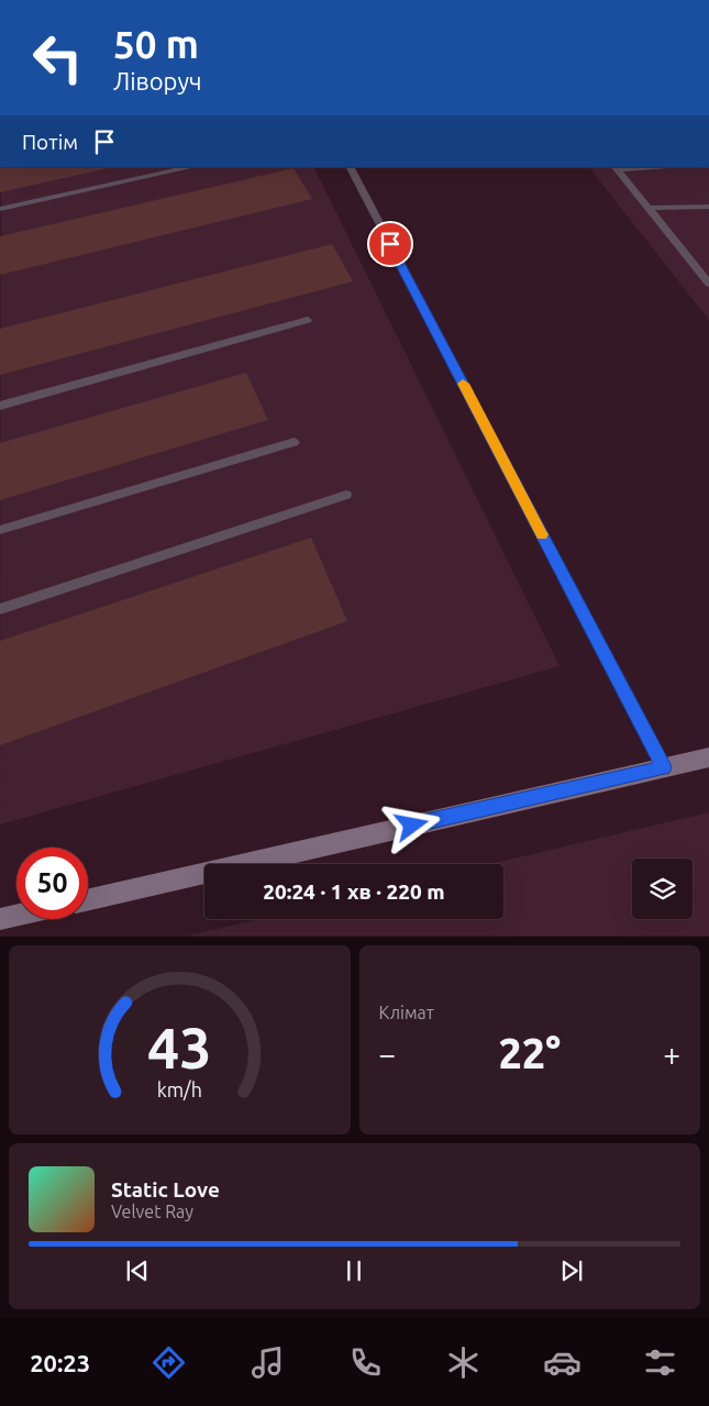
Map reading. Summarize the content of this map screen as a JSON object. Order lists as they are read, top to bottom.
{
  "page": {
    "turn": ["50 m", "Ліворуч"],
    "then": "Потім",
    "limit": "50",
    "trip": "20:24 · 1 хв · 220 m",
    "tile": "Клімат",
    "heat": ["−", "22°", "+"],
    "song": ["Static Love", "Velvet Ray"],
    "tabs": "20:23",
    "gauge": ["43", "km/h"]
  }
}
